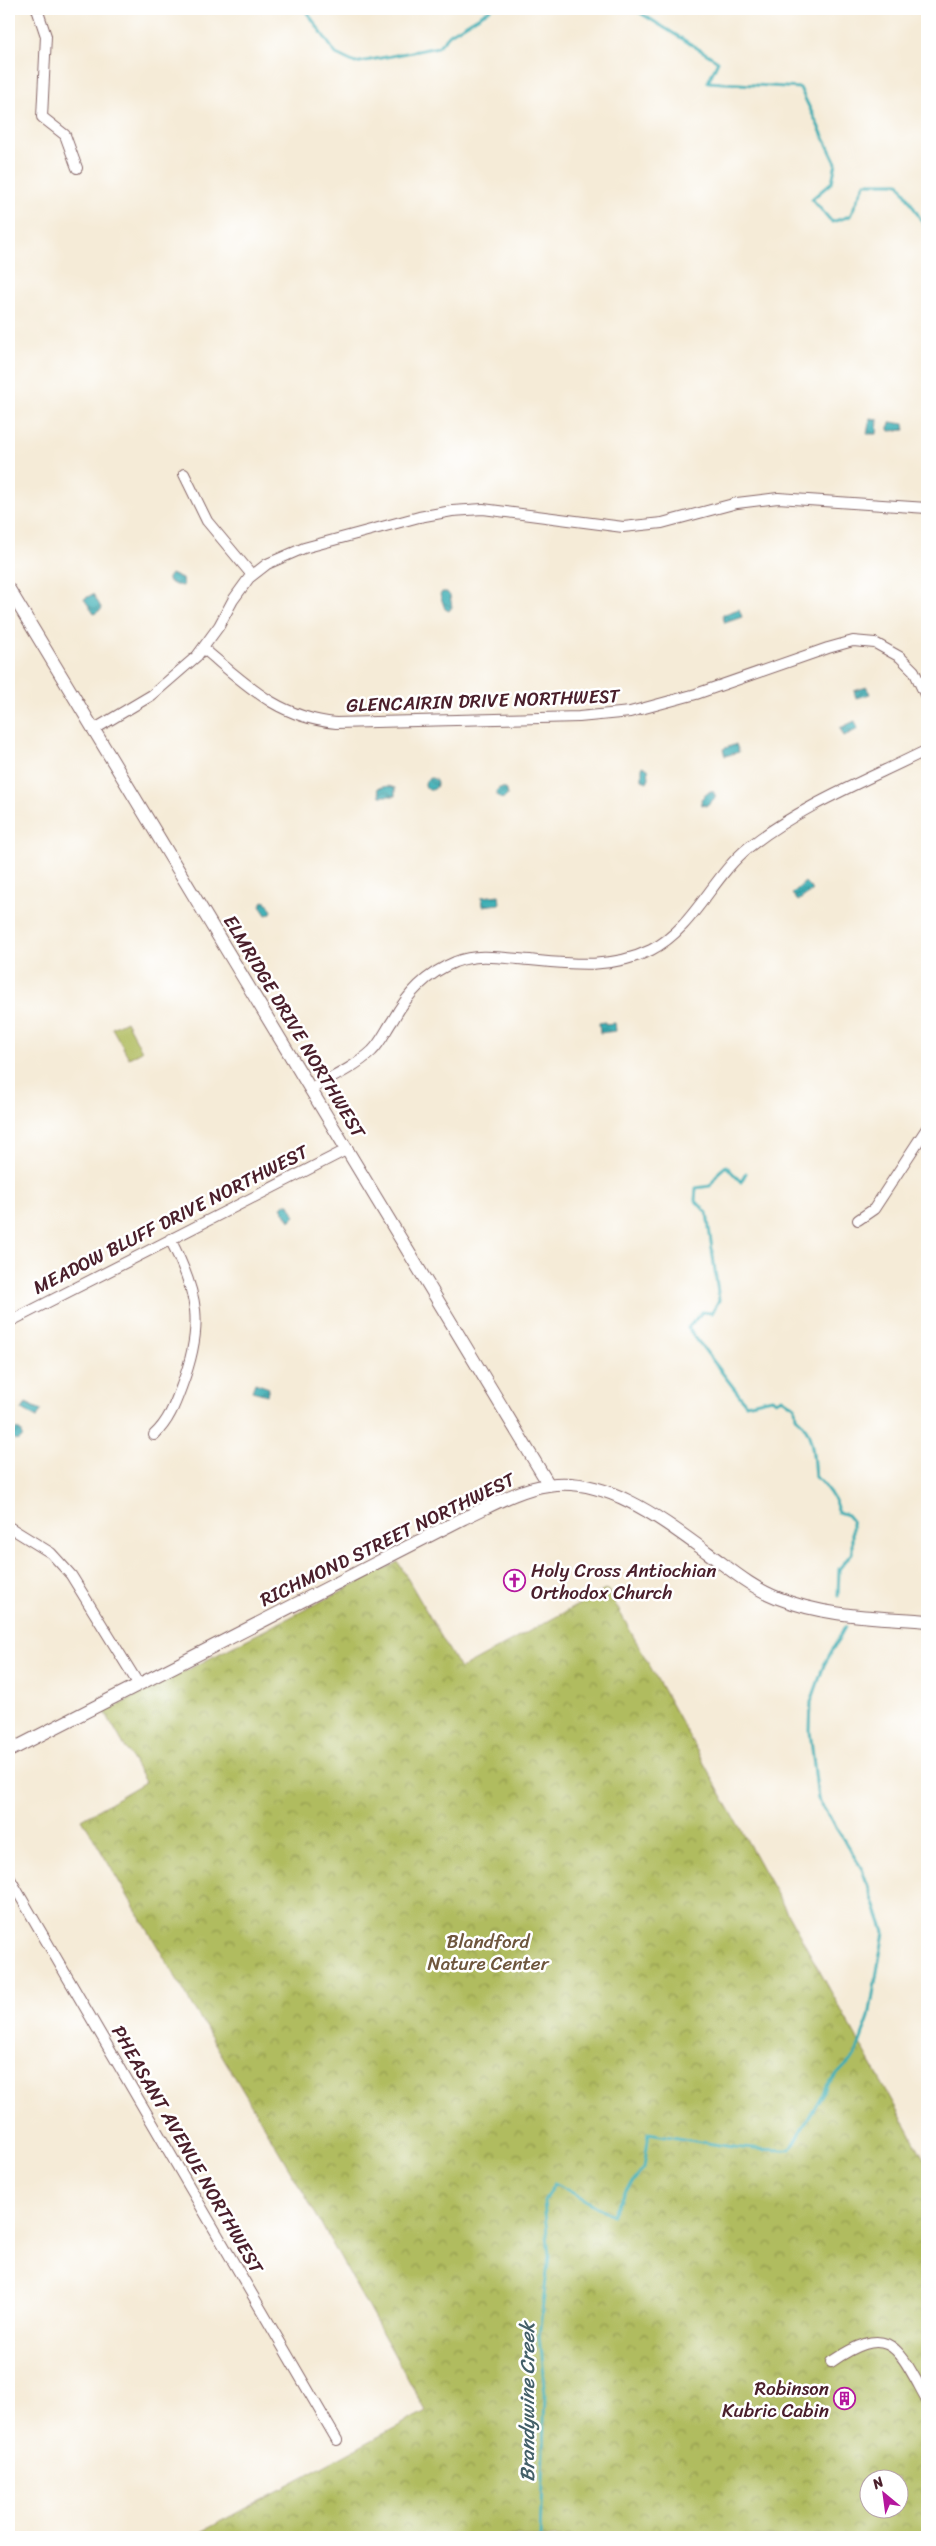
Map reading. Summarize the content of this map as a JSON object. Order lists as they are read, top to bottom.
{
  "streets": {
    "street": [
      "GLENCAIRIN DRIVE NORTHWEST",
      "ELMRIDGE DRIVE NORTHWEST",
      "MEADOW BLUFF DRIVE NORTHWEST",
      "RICHMOND STREET NORTHWEST",
      "PHEASANT AVENUE NORTHWEST"
    ]
  },
  "crossings": [
    ["ELMRIDGE DRIVE NORTHWEST", "MEADOW BLUFF DRIVE NORTHWEST"],
    ["ELMRIDGE DRIVE NORTHWEST", "RICHMOND STREET NORTHWEST"]
  ],
  "water": ["Brandywine Creek"],
  "parks": ["Blandford Nature Center"],
  "places": {
    "church": ["Holy Cross Antiochian Orthodox Church"],
    "building": ["Robinson Kubric Cabin"]
  },
  "north": "top left"
}
